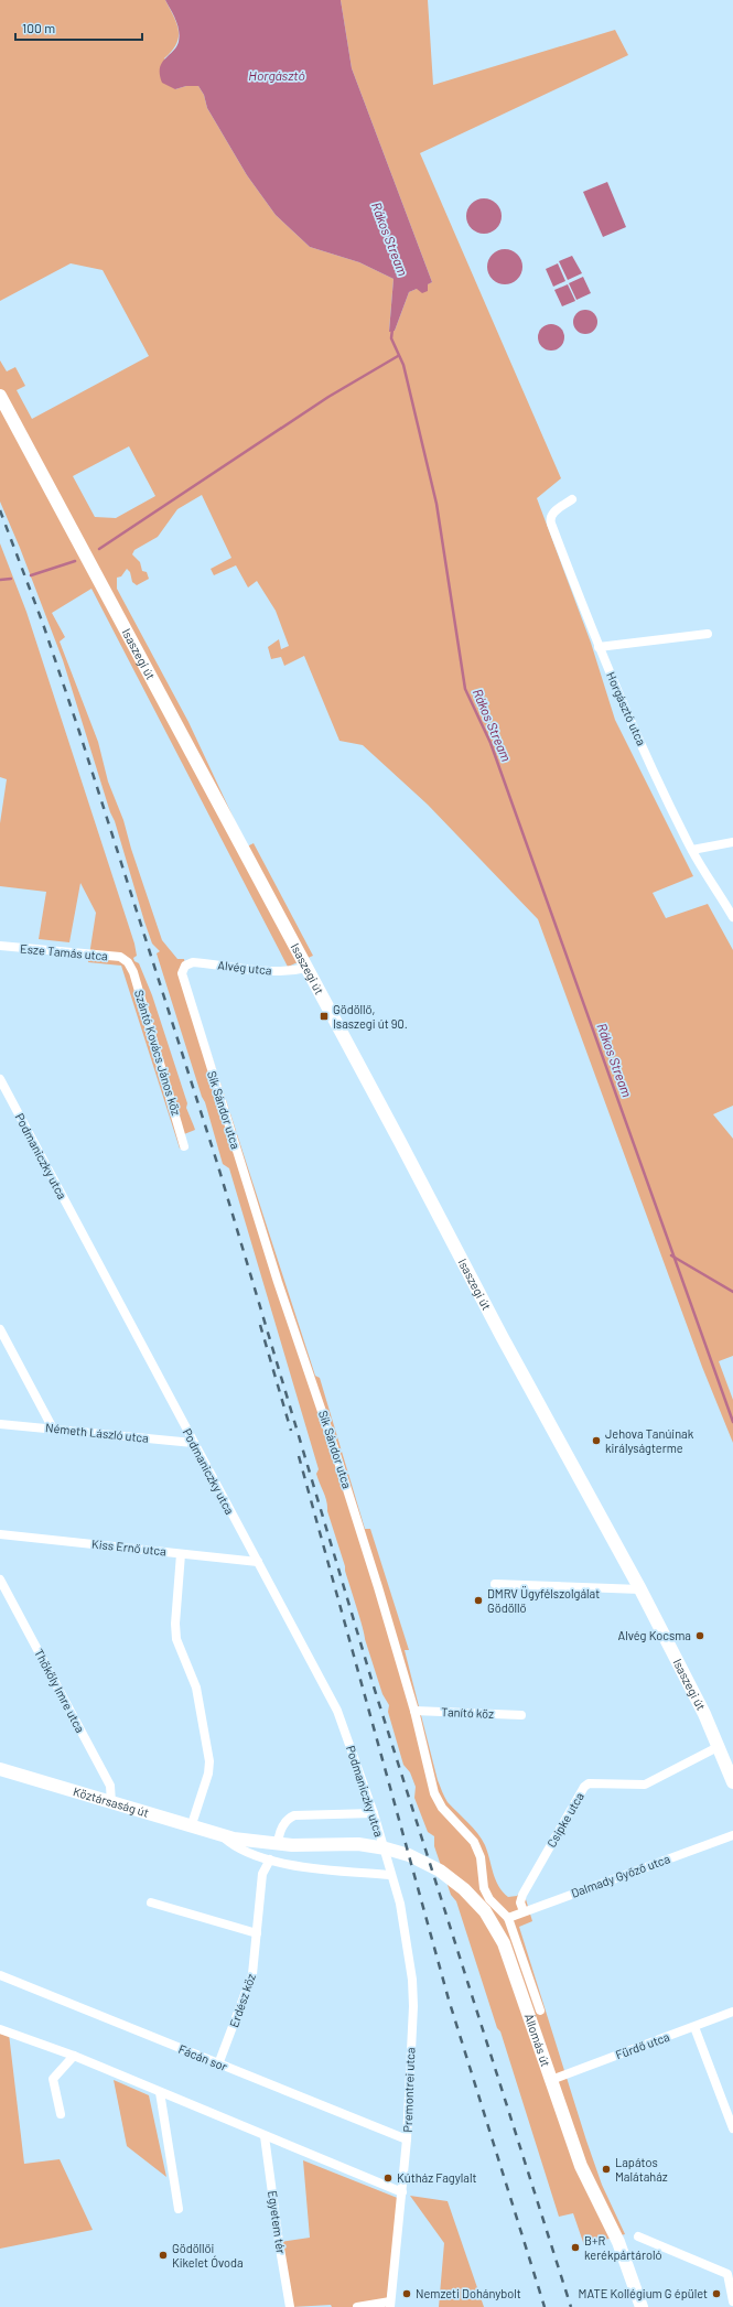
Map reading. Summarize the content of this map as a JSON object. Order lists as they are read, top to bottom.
{
  "streets": {
    "main road": ["Isaszegi út", "Köztársaság út", "Állomás út"],
    "street": [
      "Horgásztó utca",
      "Esze Tamás utca",
      "Alvég utca",
      "Szántó Kovács János köz",
      "Sík Sándor utca",
      "Podmaniczky utca",
      "Németh László utca",
      "Kiss Ernő utca",
      "Thököly Imre utca",
      "Tanító köz",
      "Csipke utca",
      "Dalmady Győző utca",
      "Erdész köz",
      "Fürdő utca",
      "Fácán sor",
      "Premontrei utca",
      "Egyetem tér"
    ]
  },
  "crossings": [
    ["Isaszegi út", "Alvég utca"],
    ["Isaszegi út", "Csipke utca"],
    ["Esze Tamás utca", "Szántó Kovács János köz"],
    ["Alvég utca", "Sík Sándor utca"],
    ["Sík Sándor utca", "Tanító köz"],
    ["Sík Sándor utca", "Dalmady Győző utca"],
    ["Sík Sándor utca", "Állomás út"],
    ["Podmaniczky utca", "Németh László utca"],
    ["Podmaniczky utca", "Kiss Ernő utca"],
    ["Podmaniczky utca", "Köztársaság út"],
    ["Podmaniczky utca", "Premontrei utca"],
    ["Thököly Imre utca", "Köztársaság út"],
    ["Köztársaság út", "Erdész köz"],
    ["Köztársaság út", "Állomás út"],
    ["Köztársaság út", "Premontrei utca"],
    ["Csipke utca", "Dalmady Győző utca"],
    ["Dalmady Győző utca", "Állomás út"],
    ["Erdész köz", "Fácán sor"],
    ["Állomás út", "Fürdő utca"],
    ["Fácán sor", "Premontrei utca"]
  ],
  "water": ["Horgásztó", "Rákos Stream"],
  "places": {
    "transit": ["Gödöllő, Isaszegi út 90."],
    "other": [
      "Jehova Tanúinak királyságterme",
      "DMRV Ügyfélszolgálat Gödöllő",
      "Alvég Kocsma",
      "Lapátos Malátaház",
      "Kútház Fagylalt",
      "B+R kerékpártároló",
      "Gödöllői Kikelet Óvoda",
      "Nemzeti Dohánybolt",
      "MATE Kollégium G épület"
    ]
  },
  "scale_bar": "100 m"
}
